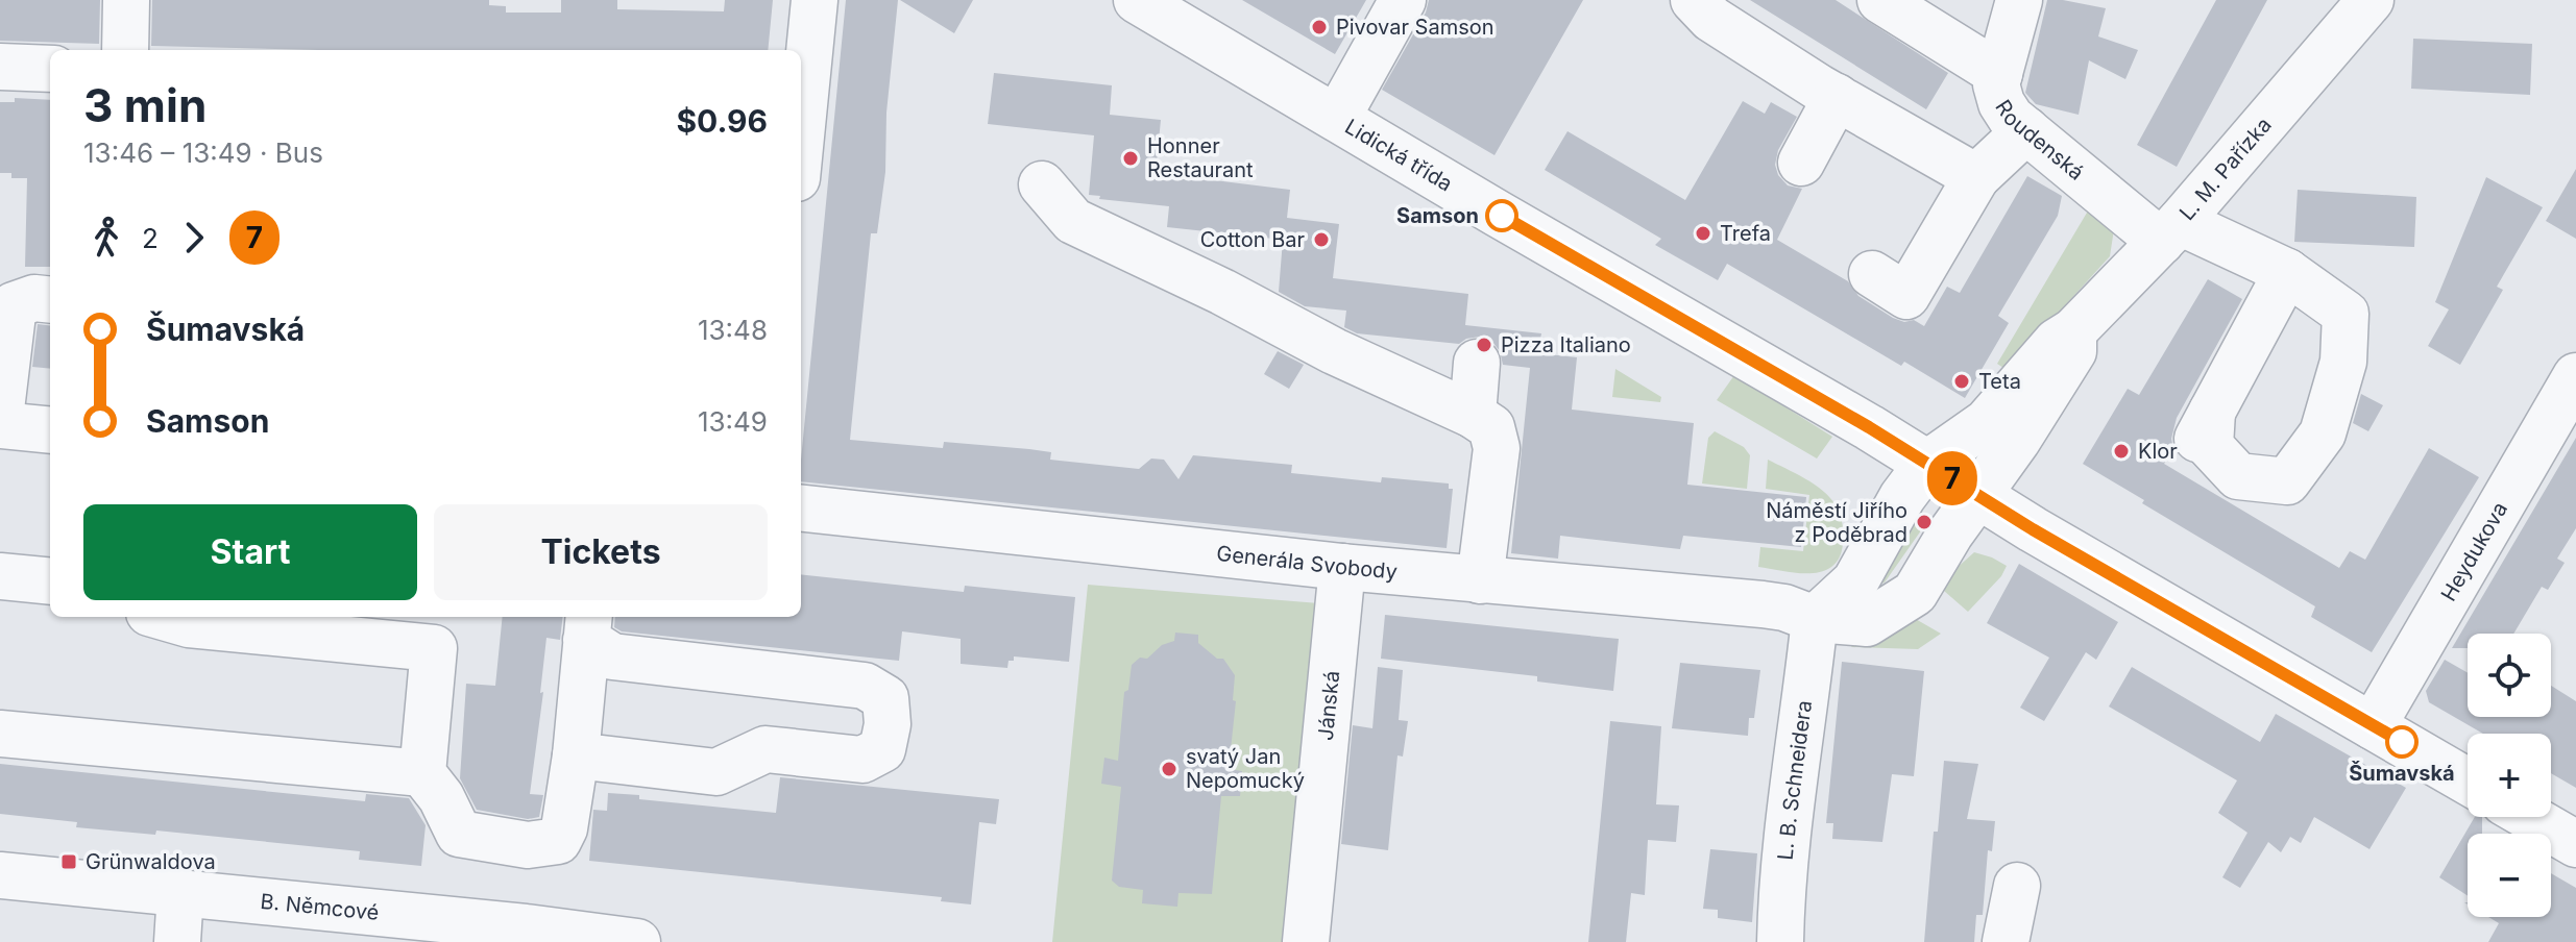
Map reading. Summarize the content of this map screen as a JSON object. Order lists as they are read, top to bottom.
{
  "streets": {
    "street": [
      "Roudenská",
      "Lidická třída",
      "L. M. Pařízka",
      "Heydukova",
      "Generála Svobody",
      "Jánská",
      "L. B. Schneidera",
      "B. Němcové"
    ]
  },
  "crossings": [
    ["Roudenská", "L. M. Pařízka"],
    ["Lidická třída", "L. M. Pařízka"],
    ["Lidická třída", "Heydukova"],
    ["Lidická třída", "Generála Svobody"],
    ["L. M. Pařízka", "Generála Svobody"],
    ["L. M. Pařízka", "L. B. Schneidera"],
    ["Generála Svobody", "Jánská"],
    ["Generála Svobody", "L. B. Schneidera"]
  ],
  "places": {
    "other": [
      "Pivovar Samson",
      "Honner Restaurant",
      "Samson",
      "Trefa",
      "Cotton Bar",
      "Pizza Italiano",
      "Teta",
      "Klor",
      "Náměstí Jiřího z Poděbrad",
      "Šumavská",
      "svatý Jan Nepomucký"
    ],
    "transit": ["Grünwaldova"]
  },
  "lines": ["bus line 7"],
  "page": {
    "on_map": "7",
    "heading": ["3 min", "13:46 – 13:49 · Bus", "$0.96"],
    "legs": ["2", "7"],
    "list": [
      {
        "name": "Šumavská",
        "value": "13:48"
      },
      {
        "name": "Samson",
        "value": "13:49"
      }
    ],
    "buttons": ["Start", "Tickets"],
    "map_buttons": ["+", "−"]
  }
}
